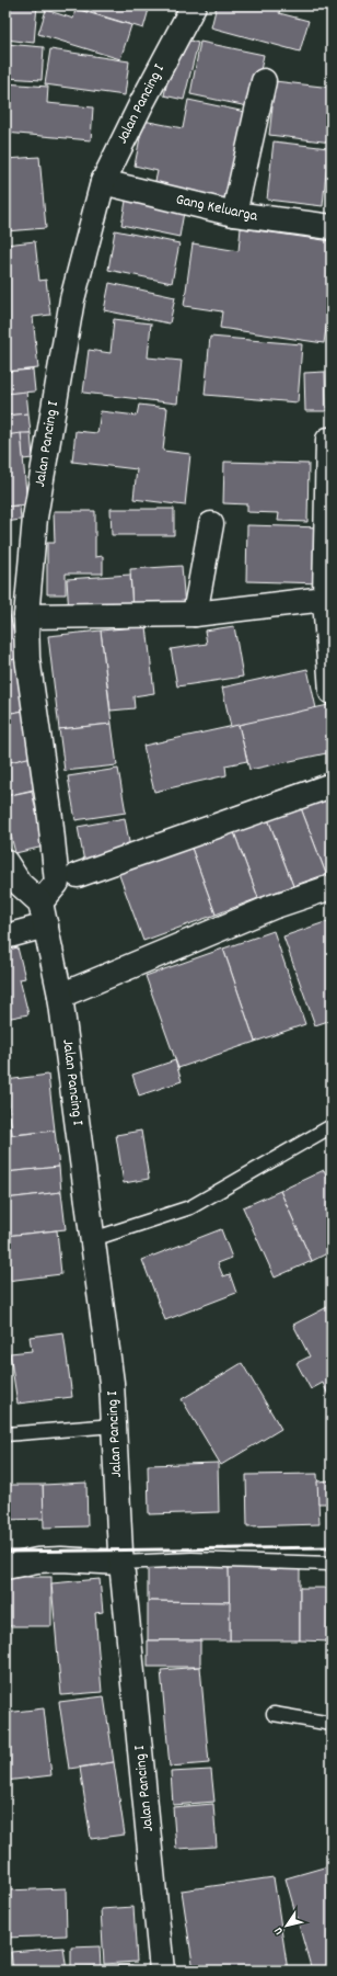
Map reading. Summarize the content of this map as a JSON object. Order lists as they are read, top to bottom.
{
  "streets": {
    "street": ["Jalan Pancing I", "Gang Keluarga"]
  },
  "crossings": [
    ["Jalan Pancing I", "Gang Keluarga"]
  ],
  "north": "bottom left"
}
